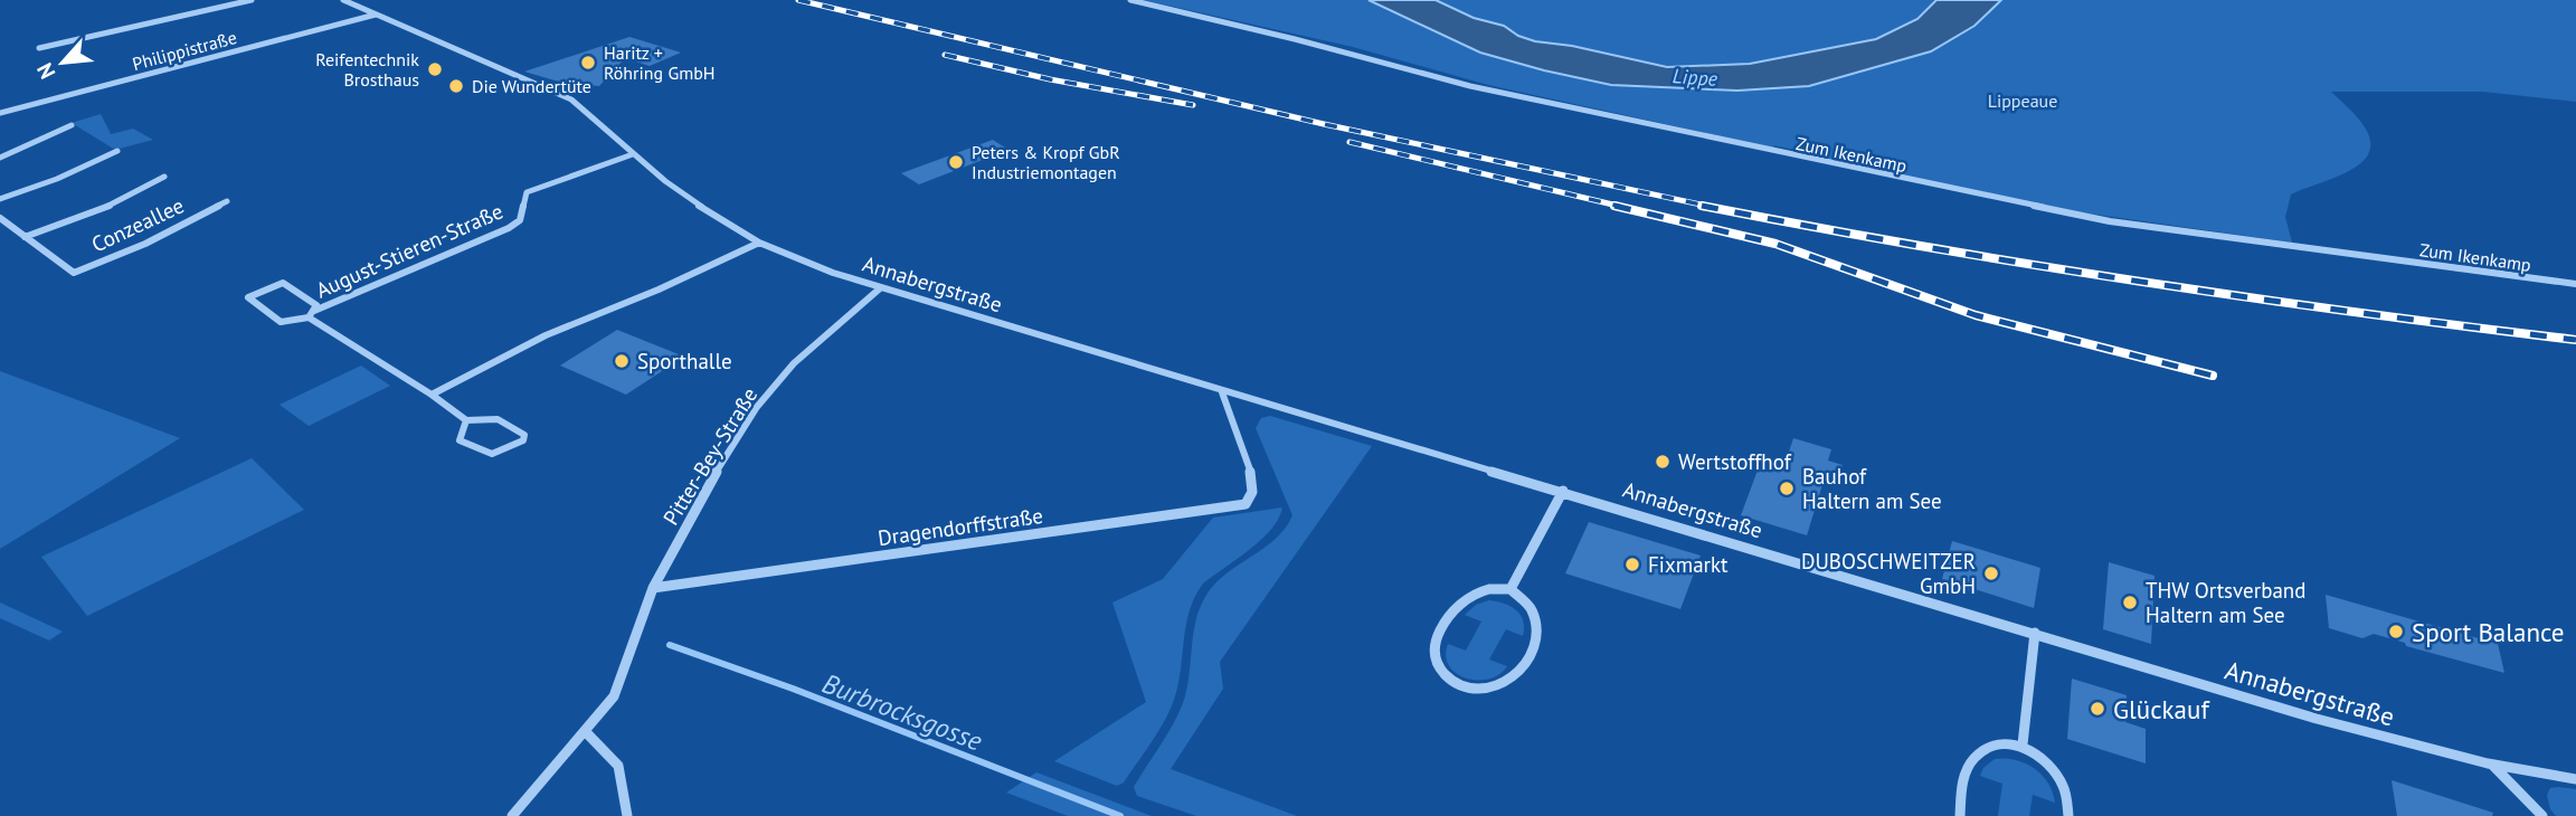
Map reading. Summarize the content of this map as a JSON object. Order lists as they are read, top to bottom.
{
  "streets": {
    "street": [
      "Philippistraße",
      "Zum Ikenkamp",
      "Conzeallee",
      "August-Stieren-Straße",
      "Annabergstraße",
      "Pitter-Bey-Straße",
      "Dragendorffstraße"
    ]
  },
  "crossings": [
    ["Philippistraße", "Annabergstraße"],
    ["August-Stieren-Straße", "Annabergstraße"],
    ["Annabergstraße", "Pitter-Bey-Straße"],
    ["Annabergstraße", "Dragendorffstraße"],
    ["Pitter-Bey-Straße", "Dragendorffstraße"]
  ],
  "water": ["Lippe", "Burbrocksgosse"],
  "parks": ["Lippeaue"],
  "places": [
    "Haritz + Röhring GmbH",
    "Reifentechnik Brosthaus",
    "Die Wundertüte",
    "Peters & Kropf GbR Industriemontagen",
    "Sporthalle",
    "Wertstoffhof",
    "Bauhof Haltern am See",
    "Fixmarkt",
    "DUBOSCHWEITZER GmbH",
    "THW Ortsverband Haltern am See",
    "Sport Balance",
    "Glückauf"
  ],
  "north": "bottom left"
}
